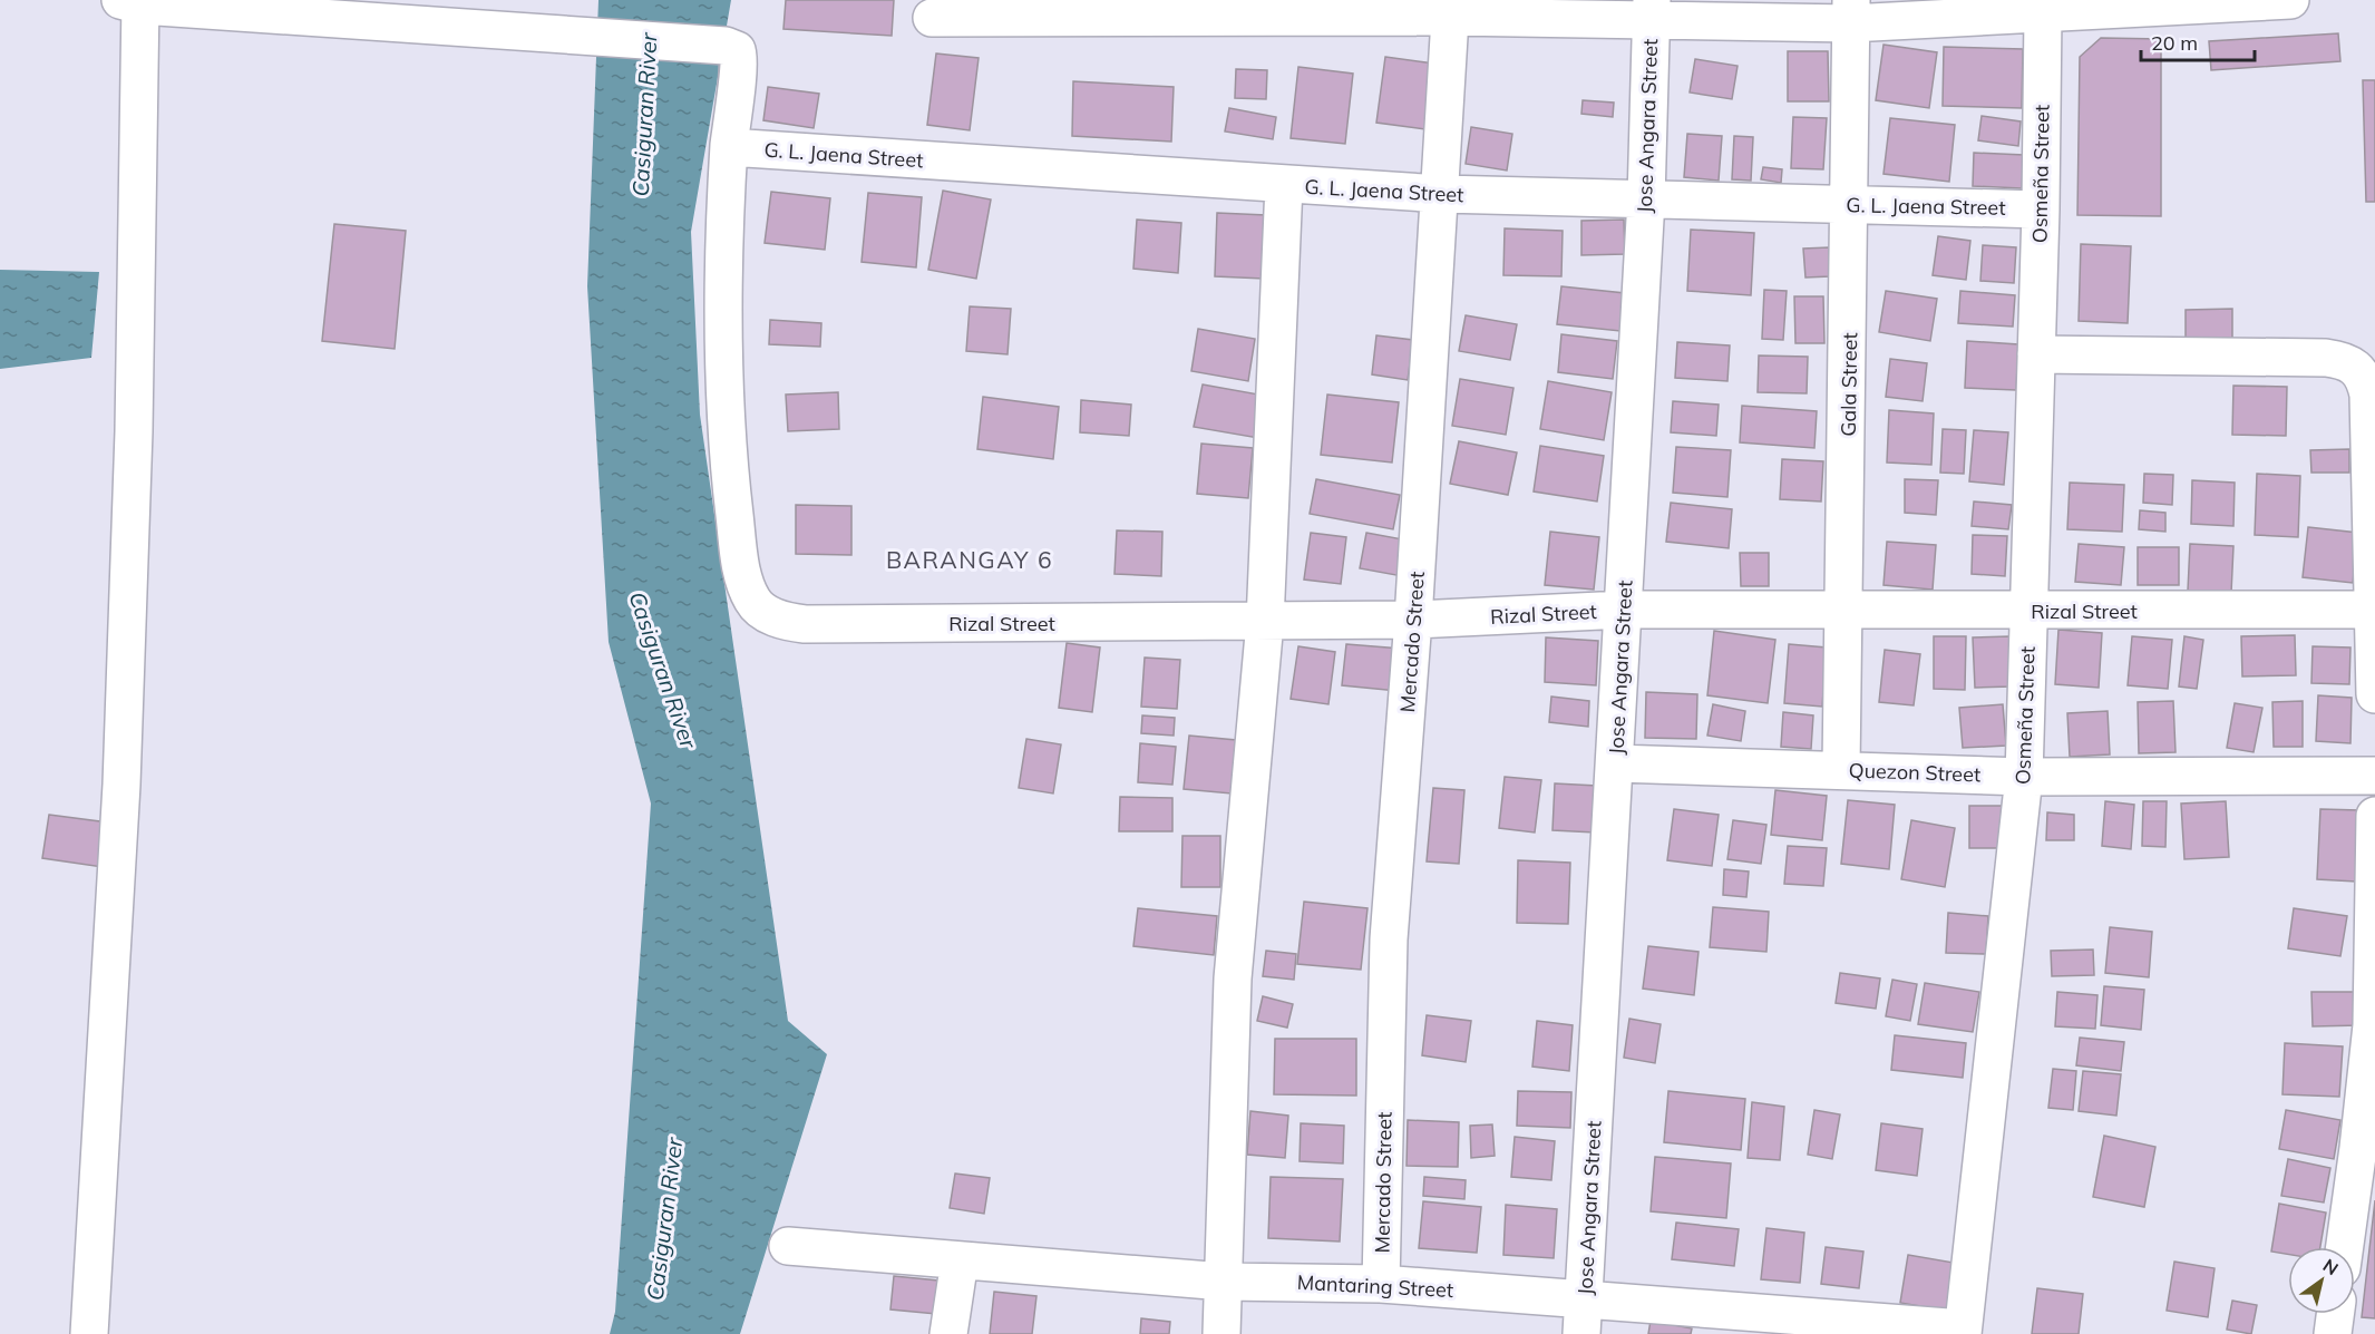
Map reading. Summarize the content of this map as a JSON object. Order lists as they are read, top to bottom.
{
  "streets": {
    "street": [
      "Jose Angara Street",
      "G. L. Jaena Street",
      "Osmeña Street",
      "Gala Street",
      "Rizal Street",
      "Mercado Street",
      "Quezon Street",
      "Mantaring Street"
    ]
  },
  "crossings": [
    ["Jose Angara Street", "G. L. Jaena Street"],
    ["Jose Angara Street", "Rizal Street"],
    ["Jose Angara Street", "Quezon Street"],
    ["Jose Angara Street", "Mantaring Street"],
    ["G. L. Jaena Street", "Osmeña Street"],
    ["G. L. Jaena Street", "Gala Street"],
    ["G. L. Jaena Street", "Rizal Street"],
    ["G. L. Jaena Street", "Mercado Street"],
    ["Osmeña Street", "Rizal Street"],
    ["Osmeña Street", "Quezon Street"],
    ["Osmeña Street", "Mantaring Street"],
    ["Gala Street", "Rizal Street"],
    ["Gala Street", "Quezon Street"],
    ["Rizal Street", "Mercado Street"],
    ["Mercado Street", "Mantaring Street"]
  ],
  "districts": ["BARANGAY 6"],
  "water": ["Casiguran River"],
  "scale_bar": "20 m",
  "north": "top right"
}
